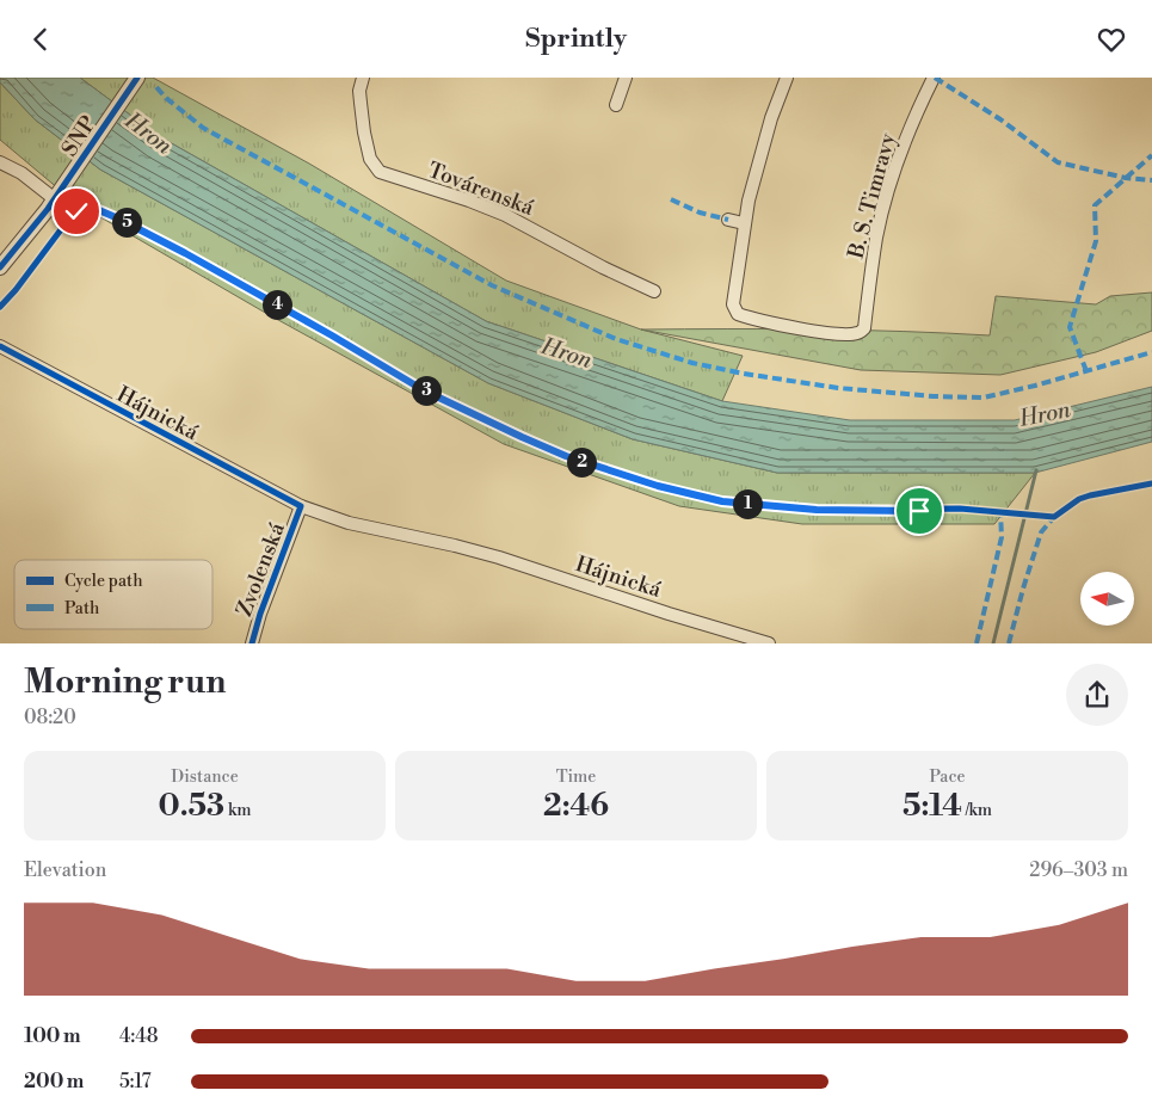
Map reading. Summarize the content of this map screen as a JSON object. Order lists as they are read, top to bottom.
{
  "streets": {
    "street": [
      "SNP",
      "Továrenská",
      "B. S. Timravy",
      "Hájnická",
      "Zvolenská"
    ]
  },
  "crossings": [
    ["Hájnická", "Zvolenská"]
  ],
  "water": ["Hron"],
  "legend": ["Cycle path", "Path"],
  "north": "left",
  "page": {
    "header": "Sprintly",
    "pins": [
      "5",
      "4",
      "3",
      "2",
      "1"
    ],
    "heading": ["Morning run", "08:20"],
    "stats": [
      ["Distance", "0.53 km"],
      ["Time", "2:46"],
      ["Pace", "5:14 /km"]
    ],
    "chart": ["Elevation", "296–303 m"],
    "list": [
      {
        "name": "100 m",
        "note": "4:48"
      },
      {
        "name": "200 m",
        "note": "5:17"
      }
    ]
  }
}
